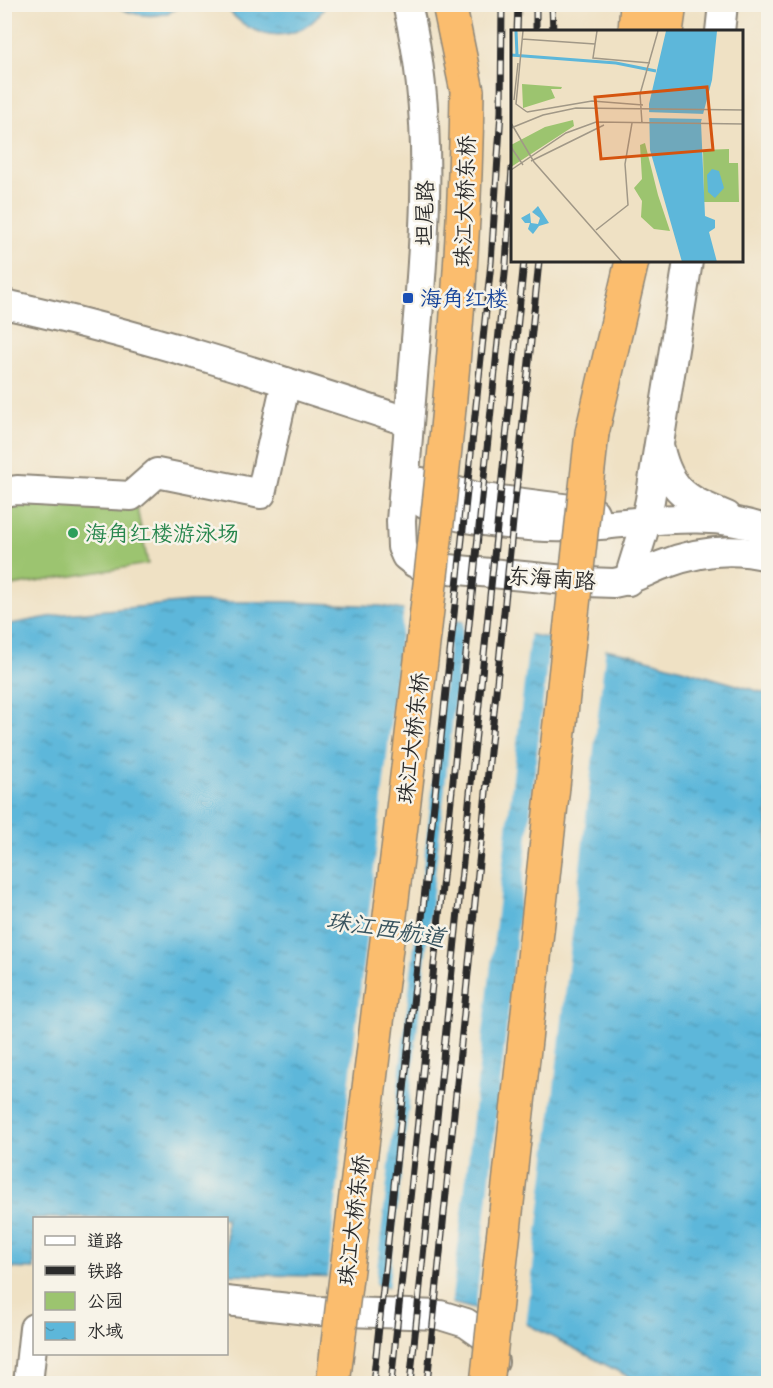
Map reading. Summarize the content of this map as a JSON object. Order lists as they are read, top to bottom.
{
  "streets": {
    "highway": ["珠江大桥东桥"],
    "street": ["坦尾路", "东海南路"]
  },
  "crossings": [
    ["坦尾路", "东海南路"]
  ],
  "water": ["珠江西航道"],
  "places": {
    "transit": ["海角红楼"],
    "other": ["海角红楼游泳场"]
  },
  "legend": [
    "道路",
    "铁路",
    "公园",
    "水域"
  ]
}
